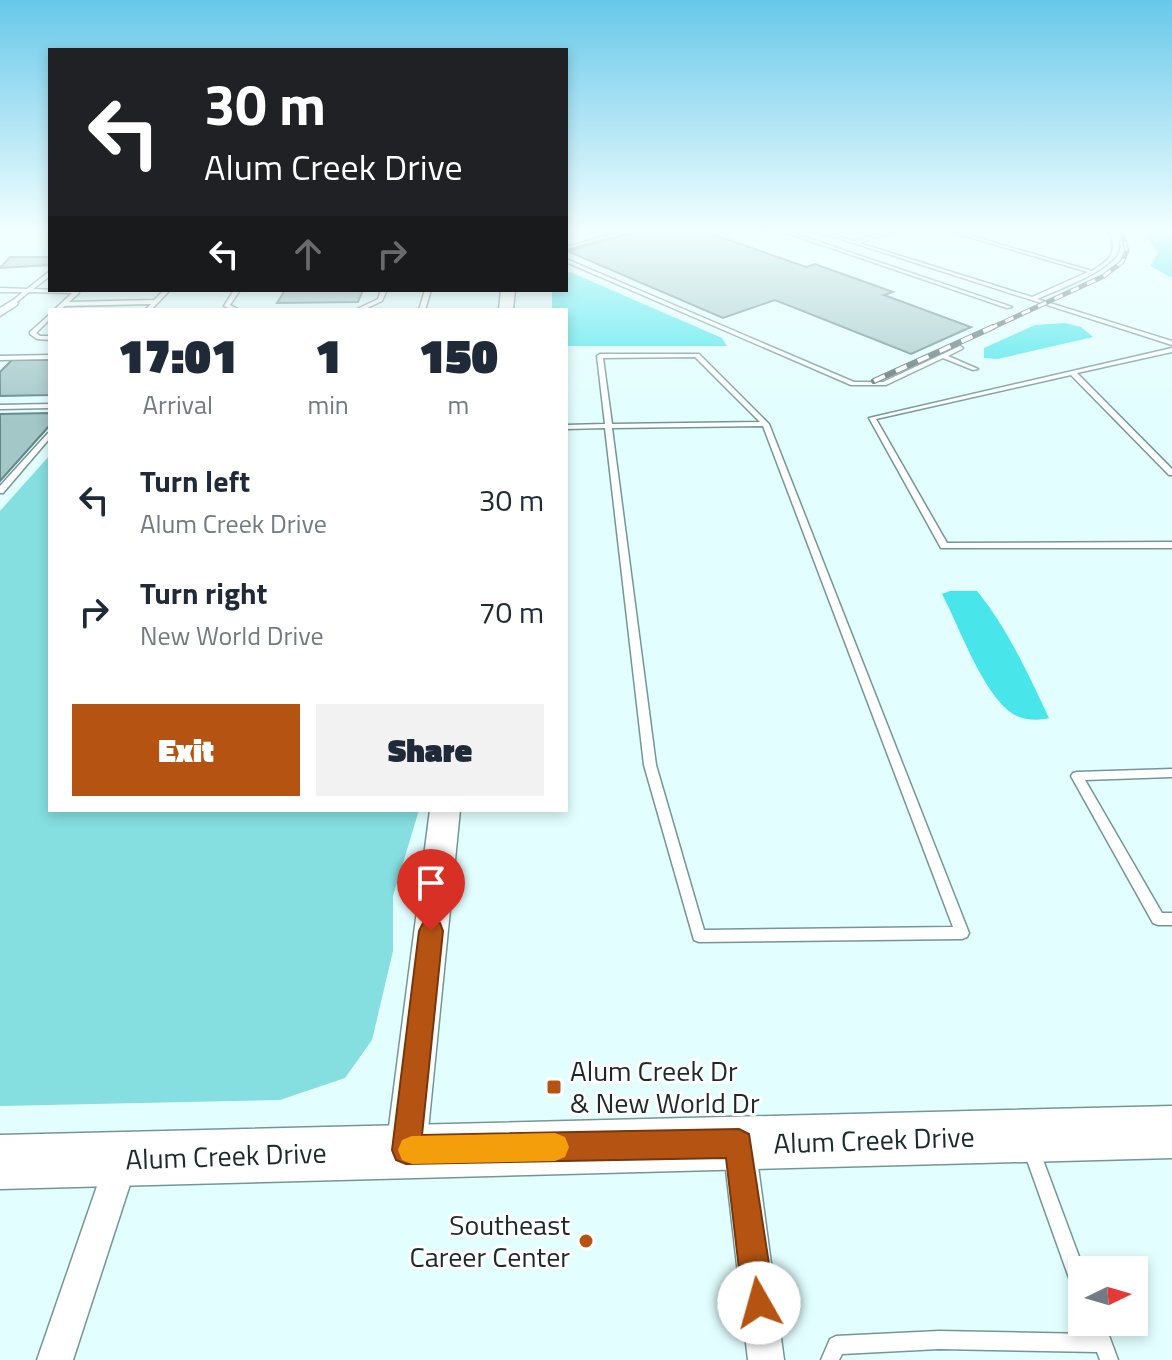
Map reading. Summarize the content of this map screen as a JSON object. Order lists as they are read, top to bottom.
{
  "streets": {
    "main road": ["Alum Creek Drive"]
  },
  "places": {
    "transit": ["Alum Creek Dr & New World Dr"],
    "other": ["Southeast Career Center"]
  },
  "north": "right",
  "page": {
    "turn": ["30 m", "Alum Creek Drive"],
    "eta": [
      "17:01",
      "Arrival",
      "1",
      "min",
      "150",
      "m"
    ],
    "list": [
      {
        "name": "Turn left",
        "note": "Alum Creek Drive",
        "value": "30 m"
      },
      {
        "name": "Turn right",
        "note": "New World Drive",
        "value": "70 m"
      }
    ],
    "buttons": ["Exit", "Share"]
  }
}
